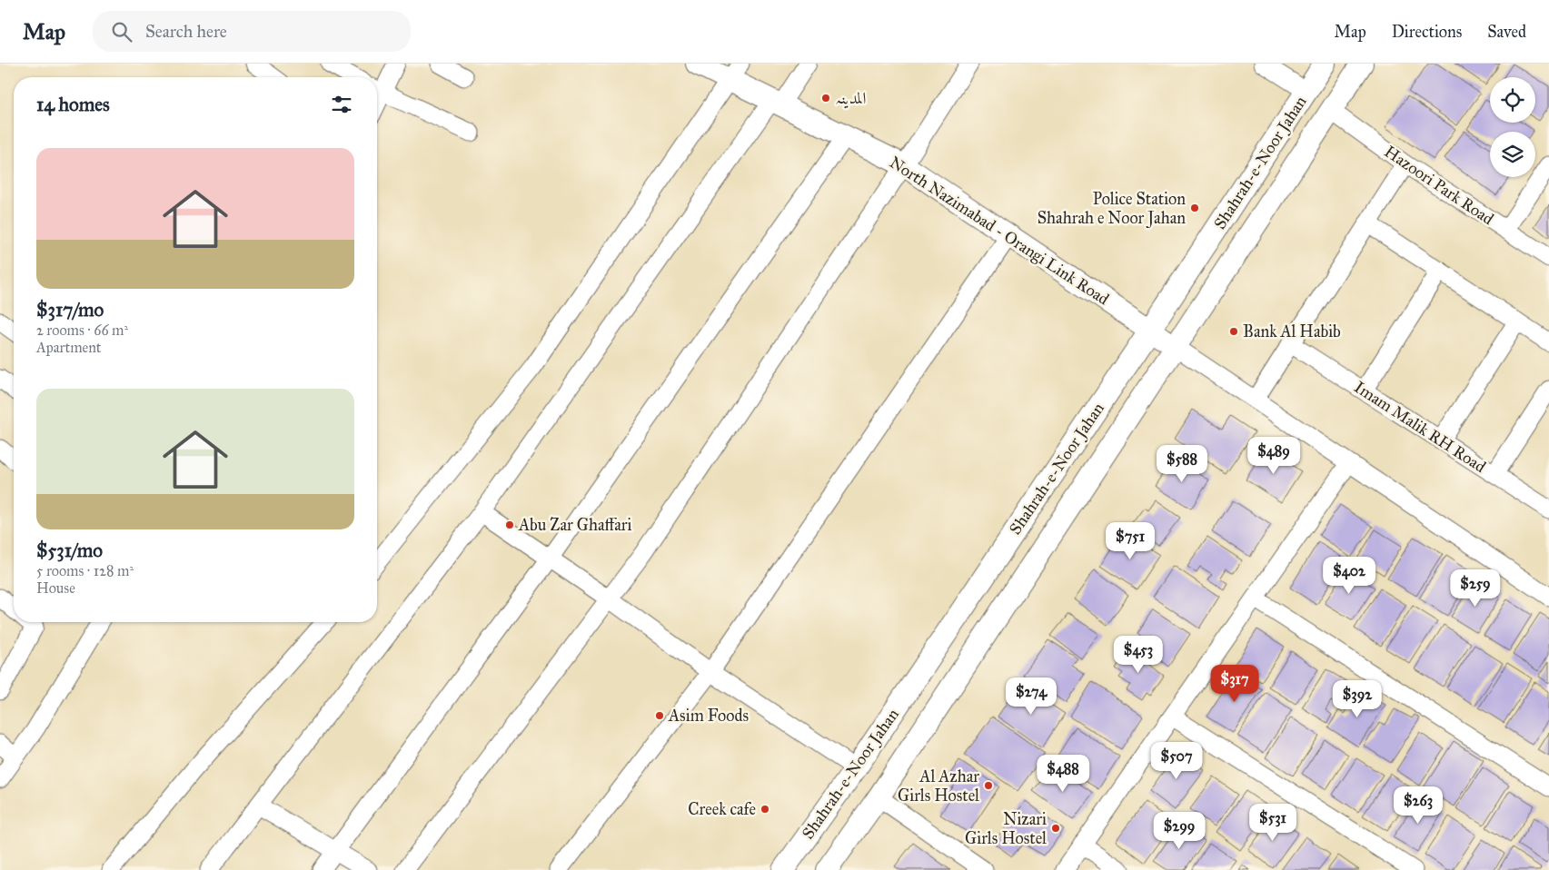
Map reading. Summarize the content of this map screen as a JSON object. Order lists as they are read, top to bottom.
{
  "streets": {
    "main road": ["Shahrah-e-Noor Jahan", "North Nazimabad - Orangi Link Road"],
    "street": ["Hazoori Park Road", "Imam Malik RH Road"]
  },
  "crossings": [
    ["Shahrah-e-Noor Jahan", "Hazoori Park Road"],
    ["Shahrah-e-Noor Jahan", "North Nazimabad - Orangi Link Road"]
  ],
  "places": [
    "المدینہ",
    "Police Station Shahrah e Noor Jahan",
    "Bank Al Habib",
    "Abu Zar Ghaffari",
    "Asim Foods",
    "Al Azhar Girls Hostel",
    "Creek cafe",
    "Nizari Girls Hostel"
  ],
  "page": {
    "header": "Map",
    "search": "Search here",
    "nav": ["Map", "Directions", "Saved"],
    "heading": "14 homes",
    "list": [
      {
        "name": "$317/mo",
        "note": "2 rooms · 66 m² · Apartment"
      },
      {
        "name": "$531/mo",
        "note": "5 rooms · 128 m² · House"
      }
    ],
    "price": [
      "$489",
      "$588",
      "$751",
      "$402",
      "$259",
      "$453",
      "$317",
      "$274",
      "$392",
      "$507",
      "$488",
      "$263",
      "$531",
      "$299"
    ]
  }
}
